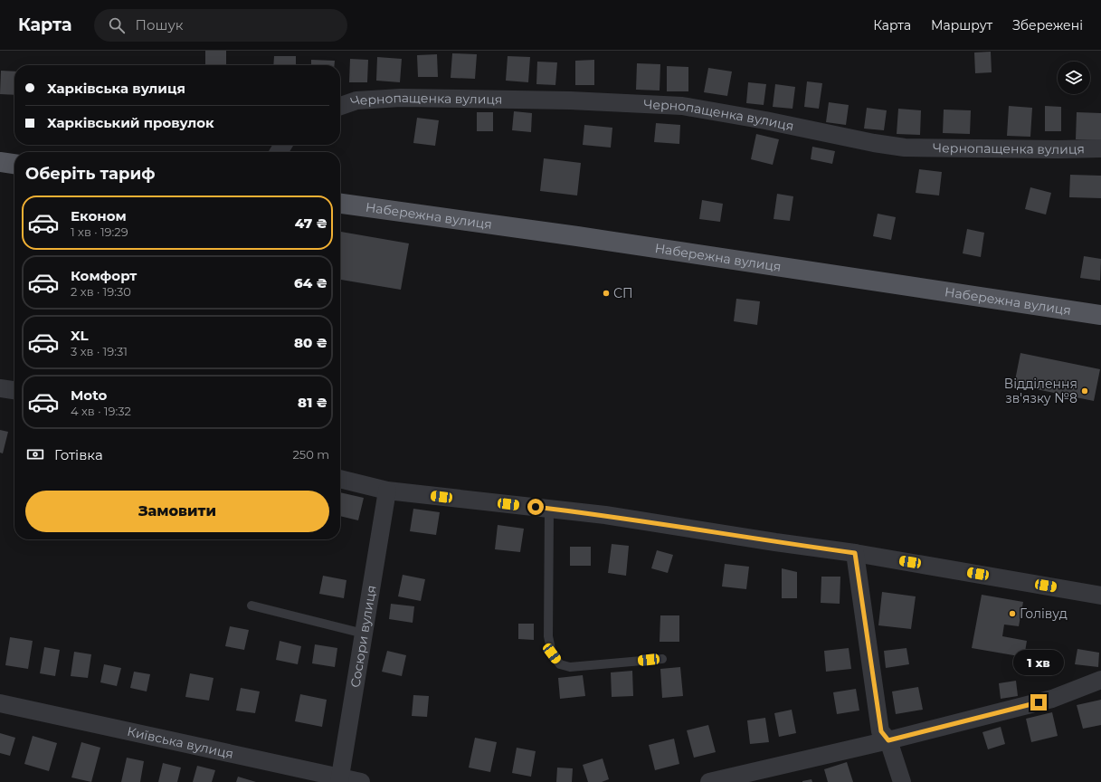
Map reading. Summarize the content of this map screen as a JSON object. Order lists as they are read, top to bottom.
{
  "streets": {
    "main road": ["Набережна вулиця"],
    "street": ["Чернопащенка вулиця", "Сосюри вулиця", "Київська вулиця"]
  },
  "crossings": [
    ["Сосюри вулиця", "Київська вулиця"]
  ],
  "places": ["СП", "Відділення зв'язку №8", "Голівуд"],
  "page": {
    "header": "Карта",
    "search": "Пошук",
    "nav": ["Карта", "Маршрут", "Збережені"],
    "banner": ["Харківська вулиця", "Харківський провулок"],
    "heading": "Оберіть тариф",
    "list": [
      {
        "name": "Економ",
        "note": "1 хв · 19:29",
        "value": "47 ₴"
      },
      {
        "name": "Комфорт",
        "note": "2 хв · 19:30",
        "value": "64 ₴"
      },
      {
        "name": "XL",
        "note": "3 хв · 19:31",
        "value": "80 ₴"
      },
      {
        "name": "Moto",
        "note": "4 хв · 19:32",
        "value": "81 ₴"
      }
    ],
    "pay": ["Готівка", "250 m"],
    "buttons": "Замовити",
    "bubble": "1 хв"
  }
}
